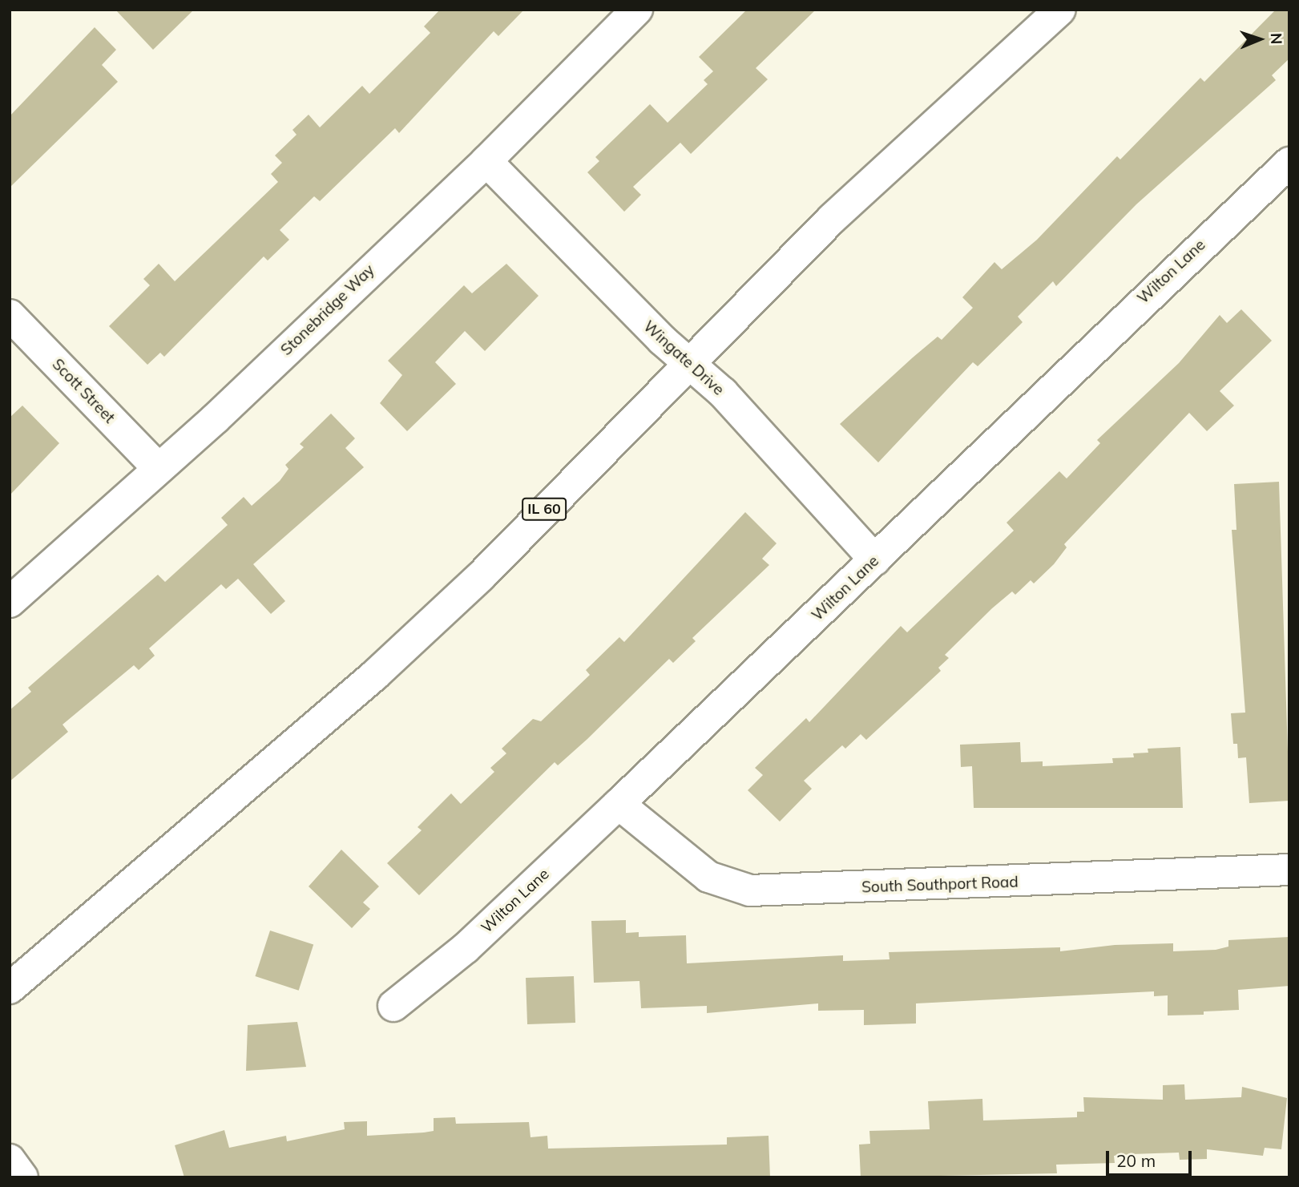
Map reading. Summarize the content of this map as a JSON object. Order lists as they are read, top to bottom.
{
  "streets": {
    "street": [
      "Wilton Lane",
      "Stonebridge Way",
      "Wingate Drive",
      "Scott Street",
      "IL 60",
      "South Southport Road"
    ]
  },
  "crossings": [
    ["Wilton Lane", "Wingate Drive"],
    ["Wilton Lane", "South Southport Road"],
    ["Stonebridge Way", "Wingate Drive"],
    ["Stonebridge Way", "Scott Street"],
    ["Wingate Drive", "IL 60"]
  ],
  "scale_bar": "20 m",
  "north": "right"
}
